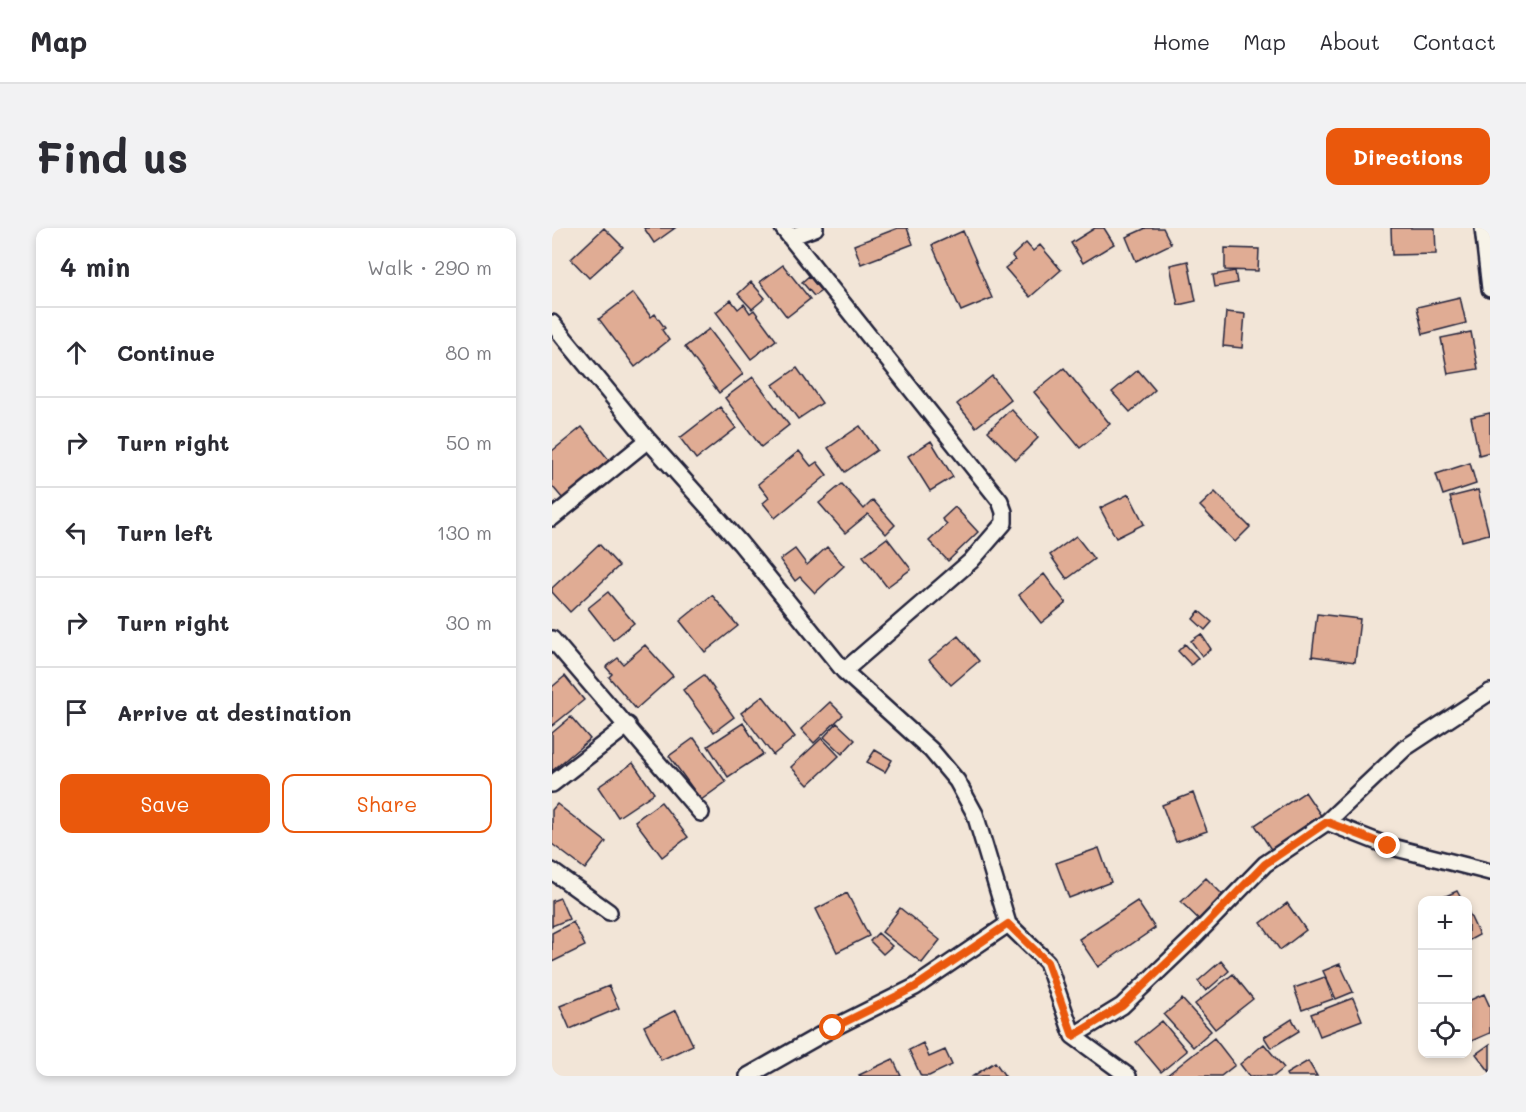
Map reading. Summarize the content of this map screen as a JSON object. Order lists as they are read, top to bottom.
{
  "page": {
    "header": "Map",
    "nav": [
      "Home",
      "Map",
      "About",
      "Contact"
    ],
    "buttons": [
      "Directions",
      ["Save", "Share"]
    ],
    "title": "Find us",
    "heading": ["4 min", "Walk · 290 m"],
    "list": [
      ["Continue", "80 m"],
      ["Turn right", "50 m"],
      ["Turn left", "130 m"],
      ["Turn right", "30 m"],
      "Arrive at destination"
    ],
    "map_buttons": ["+", "−"]
  }
}
